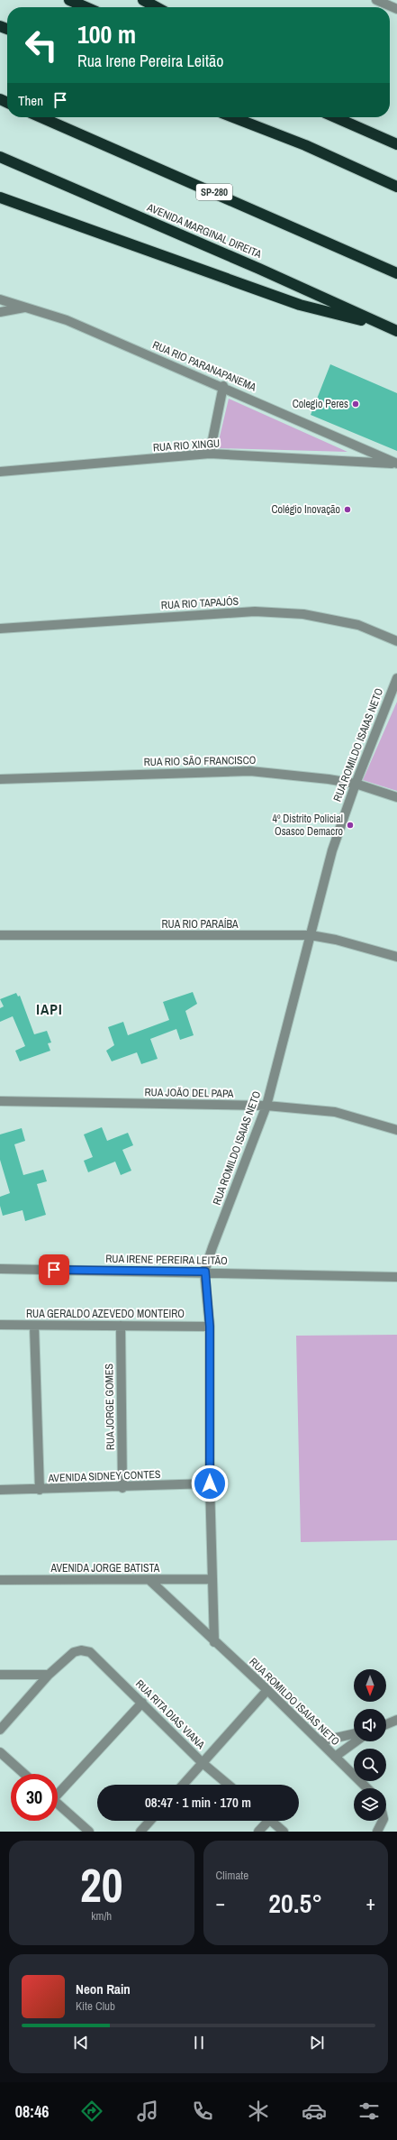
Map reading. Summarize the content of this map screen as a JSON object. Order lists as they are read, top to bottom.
{
  "streets": {
    "highway": ["SP-280", "AVENIDA MARGINAL DIREITA"],
    "street": [
      "RUA RIO PARANAPANEMA",
      "RUA RIO XINGU",
      "RUA RIO TAPAJÓS",
      "RUA ROMILDO ISAIAS NETO",
      "RUA RIO SÃO FRANCISCO",
      "RUA RIO PARAÍBA",
      "RUA JOÃO DEL PAPA",
      "RUA IRENE PEREIRA LEITÃO",
      "RUA GERALDO AZEVEDO MONTEIRO",
      "RUA JORGE GOMES",
      "AVENIDA SIDNEY CONTES",
      "AVENIDA JORGE BATISTA",
      "RUA RITA DIAS VIANA"
    ]
  },
  "crossings": [
    ["RUA RIO PARANAPANEMA", "RUA RIO XINGU"],
    ["RUA ROMILDO ISAIAS NETO", "RUA RIO SÃO FRANCISCO"],
    ["RUA ROMILDO ISAIAS NETO", "RUA RIO PARAÍBA"],
    ["RUA ROMILDO ISAIAS NETO", "RUA JOÃO DEL PAPA"],
    ["RUA ROMILDO ISAIAS NETO", "RUA IRENE PEREIRA LEITÃO"],
    ["RUA ROMILDO ISAIAS NETO", "RUA GERALDO AZEVEDO MONTEIRO"],
    ["RUA ROMILDO ISAIAS NETO", "AVENIDA SIDNEY CONTES"],
    ["RUA ROMILDO ISAIAS NETO", "AVENIDA JORGE BATISTA"],
    ["RUA GERALDO AZEVEDO MONTEIRO", "RUA JORGE GOMES"],
    ["RUA JORGE GOMES", "AVENIDA SIDNEY CONTES"]
  ],
  "districts": ["IAPI"],
  "places": ["Colegio Peres", "Colégio Inovação", "4º Distrito Policial Osasco Demacro"],
  "north": "bottom",
  "page": {
    "turn": ["100 m", "Rua Irene Pereira Leitão"],
    "then": "Then",
    "limit": "30",
    "trip": "08:47 · 1 min · 170 m",
    "tile": [
      ["20", "km/h"],
      "Climate"
    ],
    "heat": ["−", "20.5°", "+"],
    "song": ["Neon Rain", "Kite Club"],
    "tabs": "08:46"
  }
}
